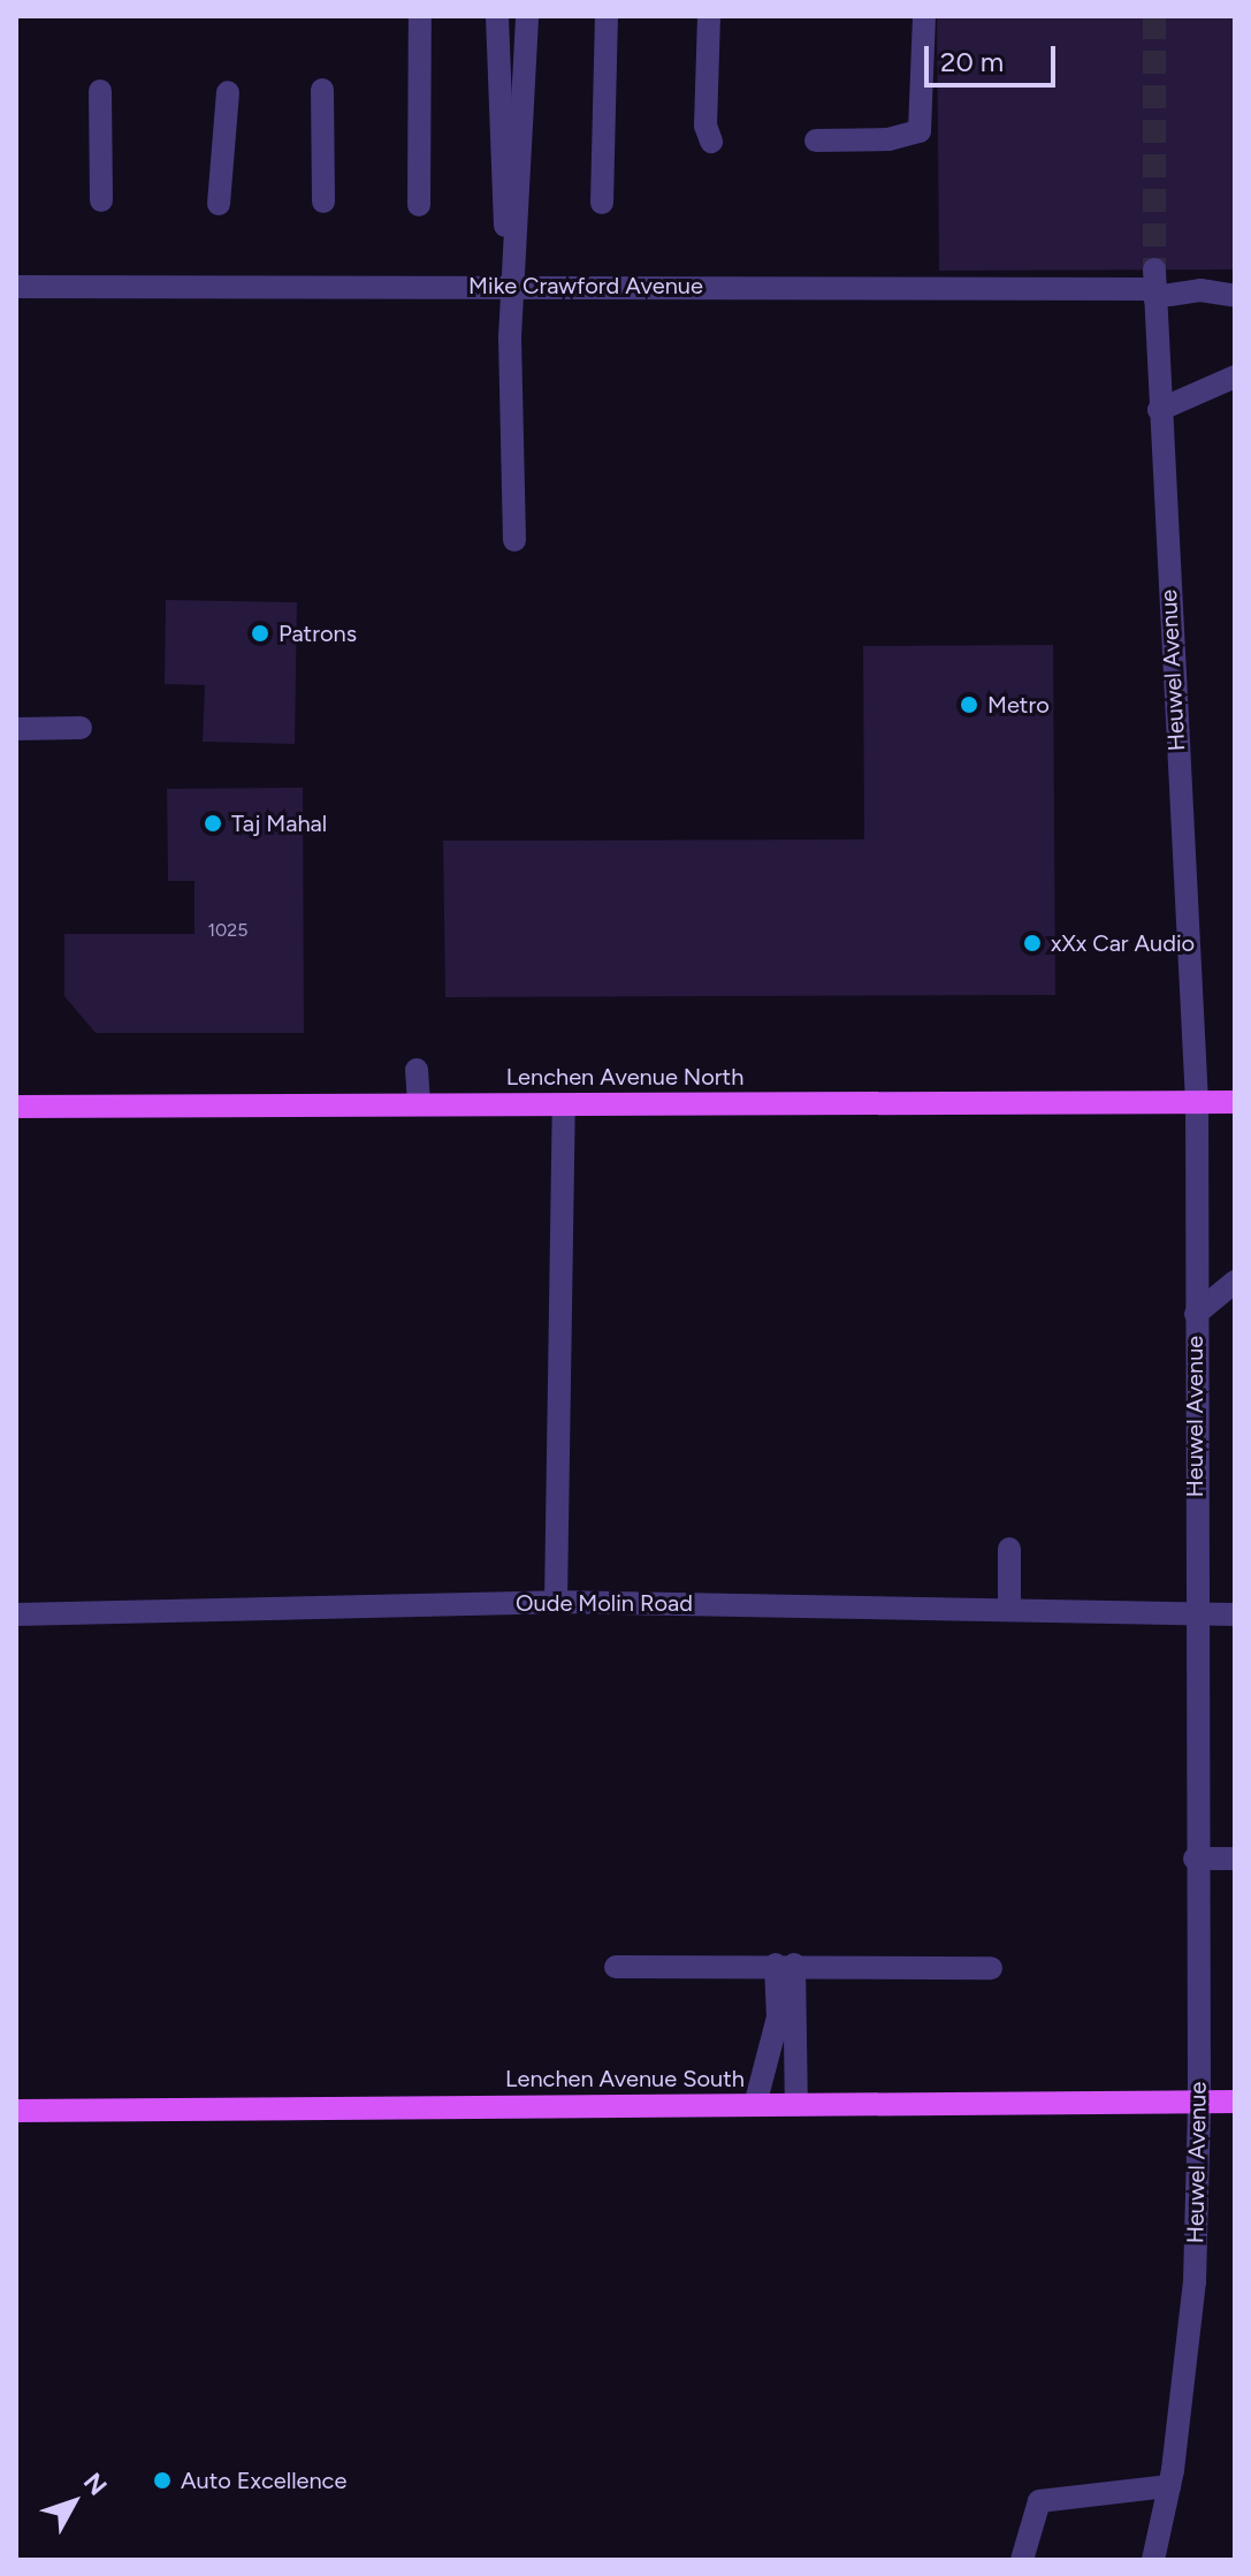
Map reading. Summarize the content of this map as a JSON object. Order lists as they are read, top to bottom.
{
  "streets": {
    "main road": ["Lenchen Avenue North", "Lenchen Avenue South"],
    "street": ["Mike Crawford Avenue", "Heuwel Avenue", "Oude Molin Road"]
  },
  "crossings": [
    ["Mike Crawford Avenue", "Heuwel Avenue"],
    ["Heuwel Avenue", "Lenchen Avenue North"],
    ["Heuwel Avenue", "Oude Molin Road"],
    ["Heuwel Avenue", "Lenchen Avenue South"]
  ],
  "places": [
    "Patrons",
    "Metro",
    "Taj Mahal",
    "xXx Car Audio",
    "Auto Excellence"
  ],
  "house_numbers": ["1025"],
  "scale_bar": "20 m",
  "north": "top right"
}
